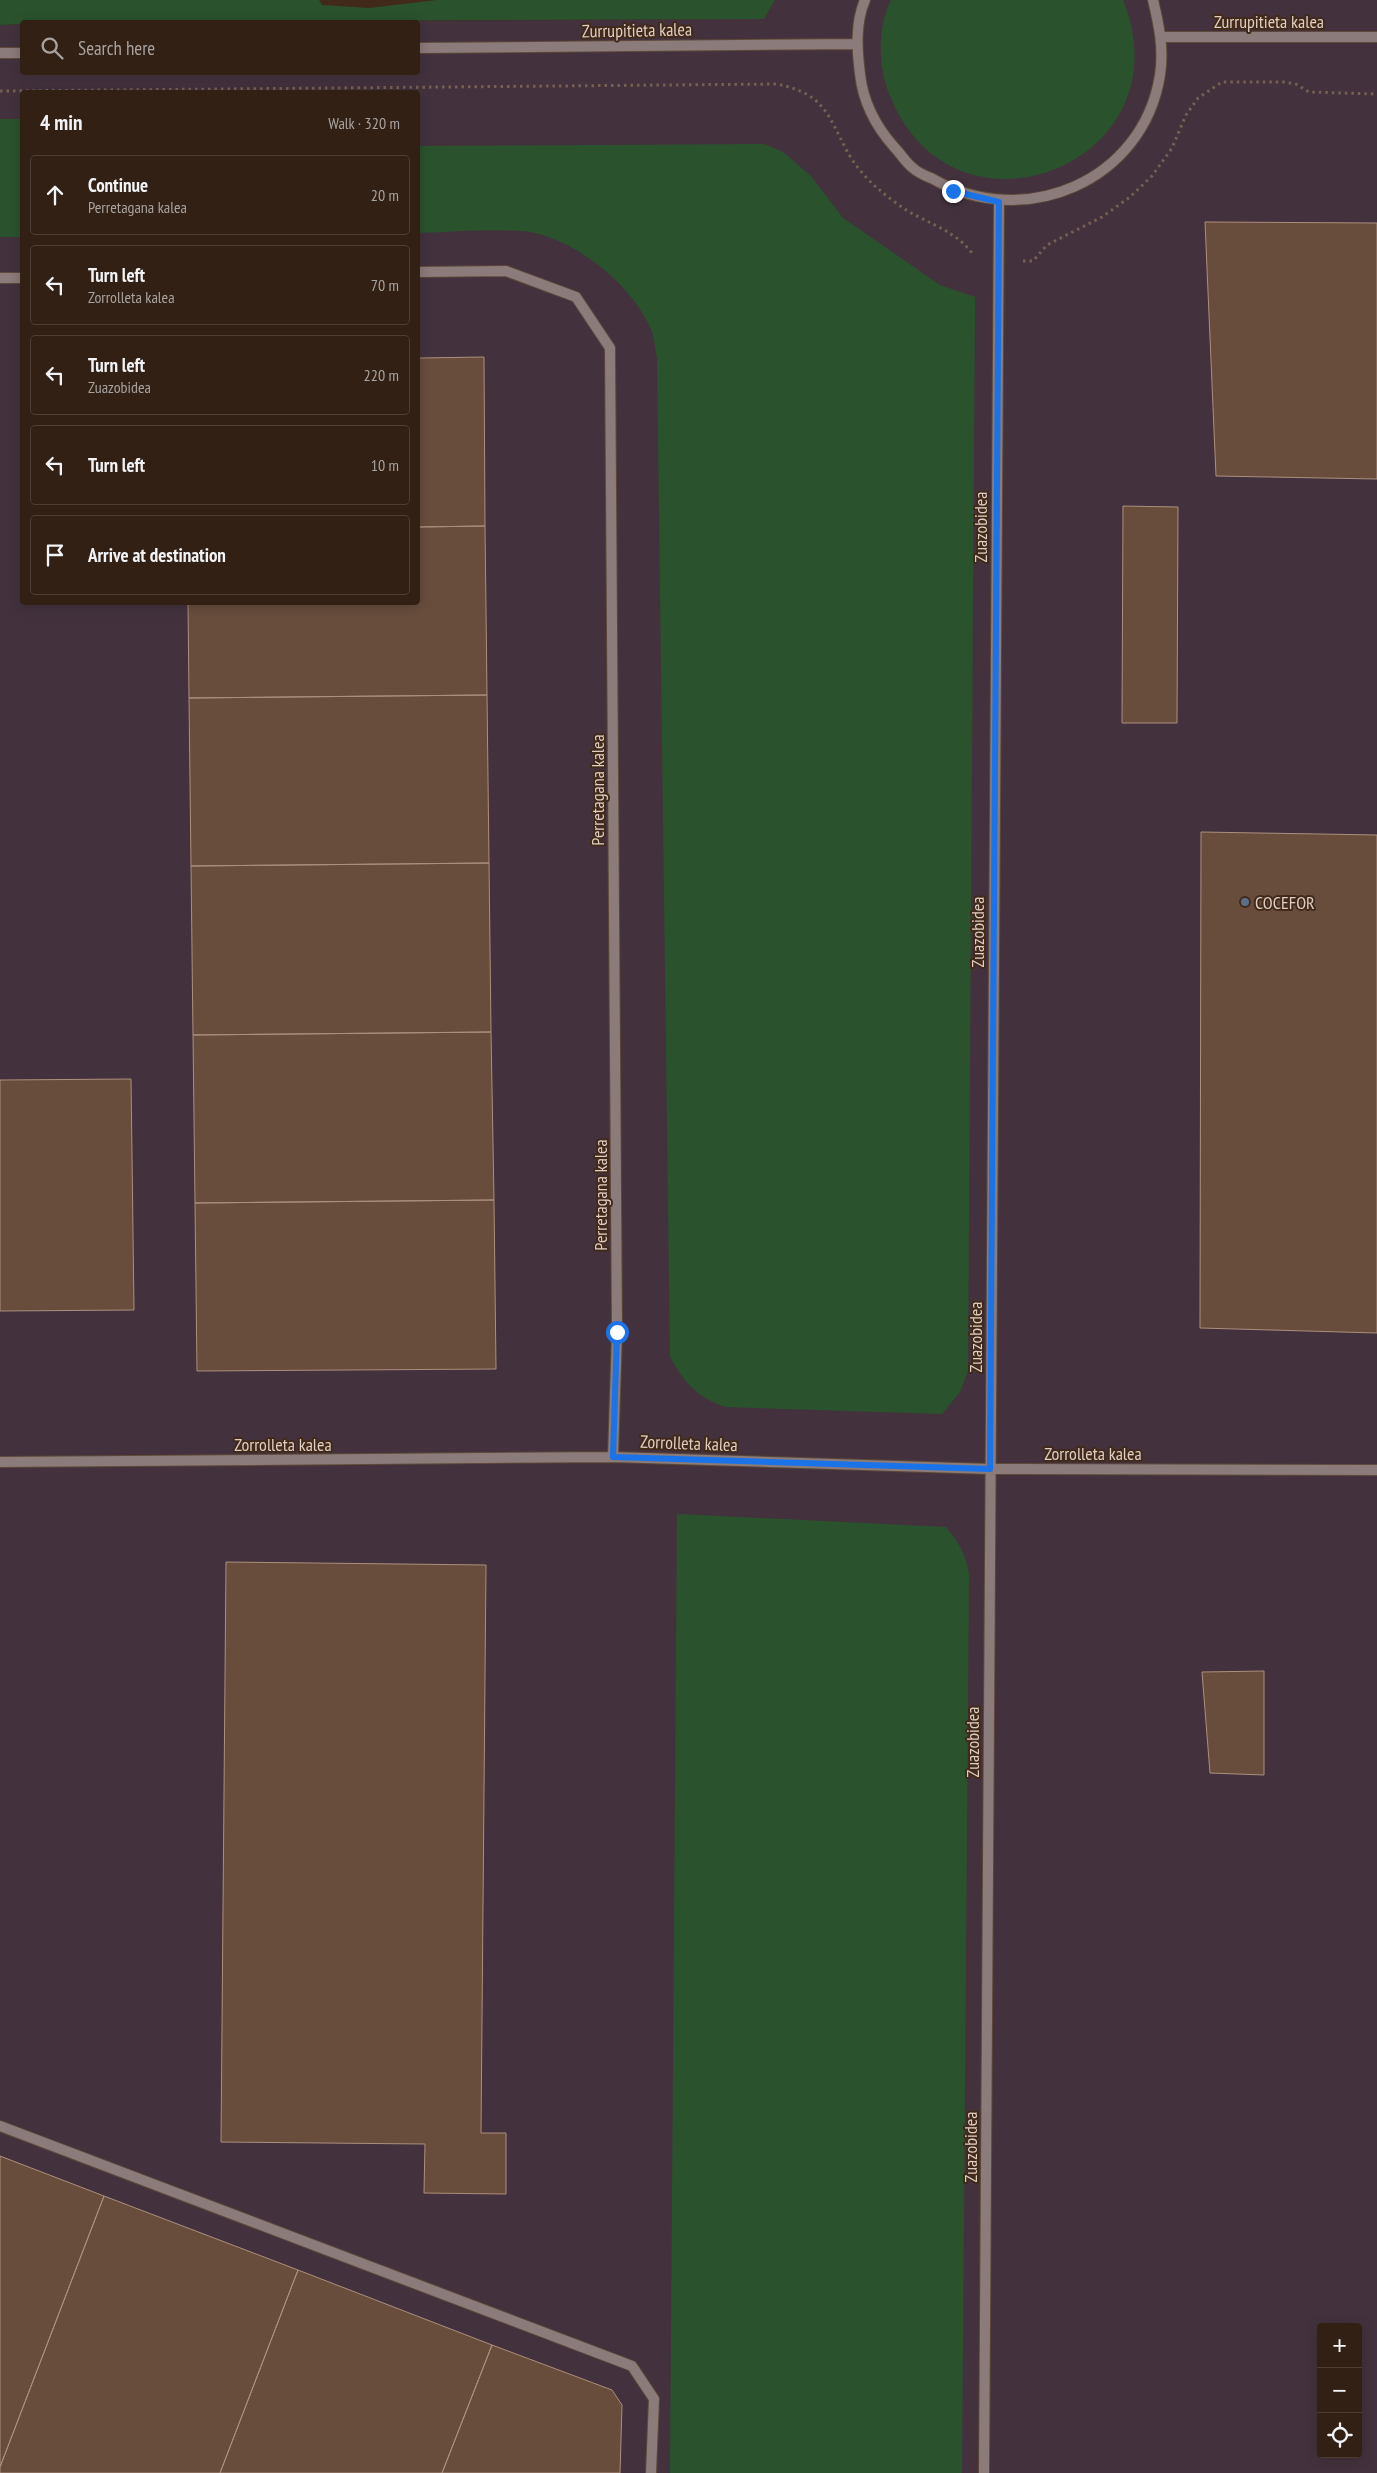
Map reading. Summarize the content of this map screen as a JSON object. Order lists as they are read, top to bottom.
{
  "streets": {
    "street": [
      "Zurrupitieta kalea",
      "Zuazobidea",
      "Perretagana kalea",
      "Zorrolleta kalea"
    ]
  },
  "crossings": [
    ["Zuazobidea", "Zorrolleta kalea"],
    ["Perretagana kalea", "Zorrolleta kalea"]
  ],
  "places": ["COCEFOR"],
  "page": {
    "search": "Search here",
    "heading": ["4 min", "Walk · 320 m"],
    "list": [
      ["Continue", "Perretagana kalea", "20 m"],
      ["Turn left", "Zorrolleta kalea", "70 m"],
      ["Turn left", "Zuazobidea", "220 m"],
      ["Turn left", "10 m"],
      "Arrive at destination"
    ],
    "map_buttons": ["+", "−"]
  }
}
